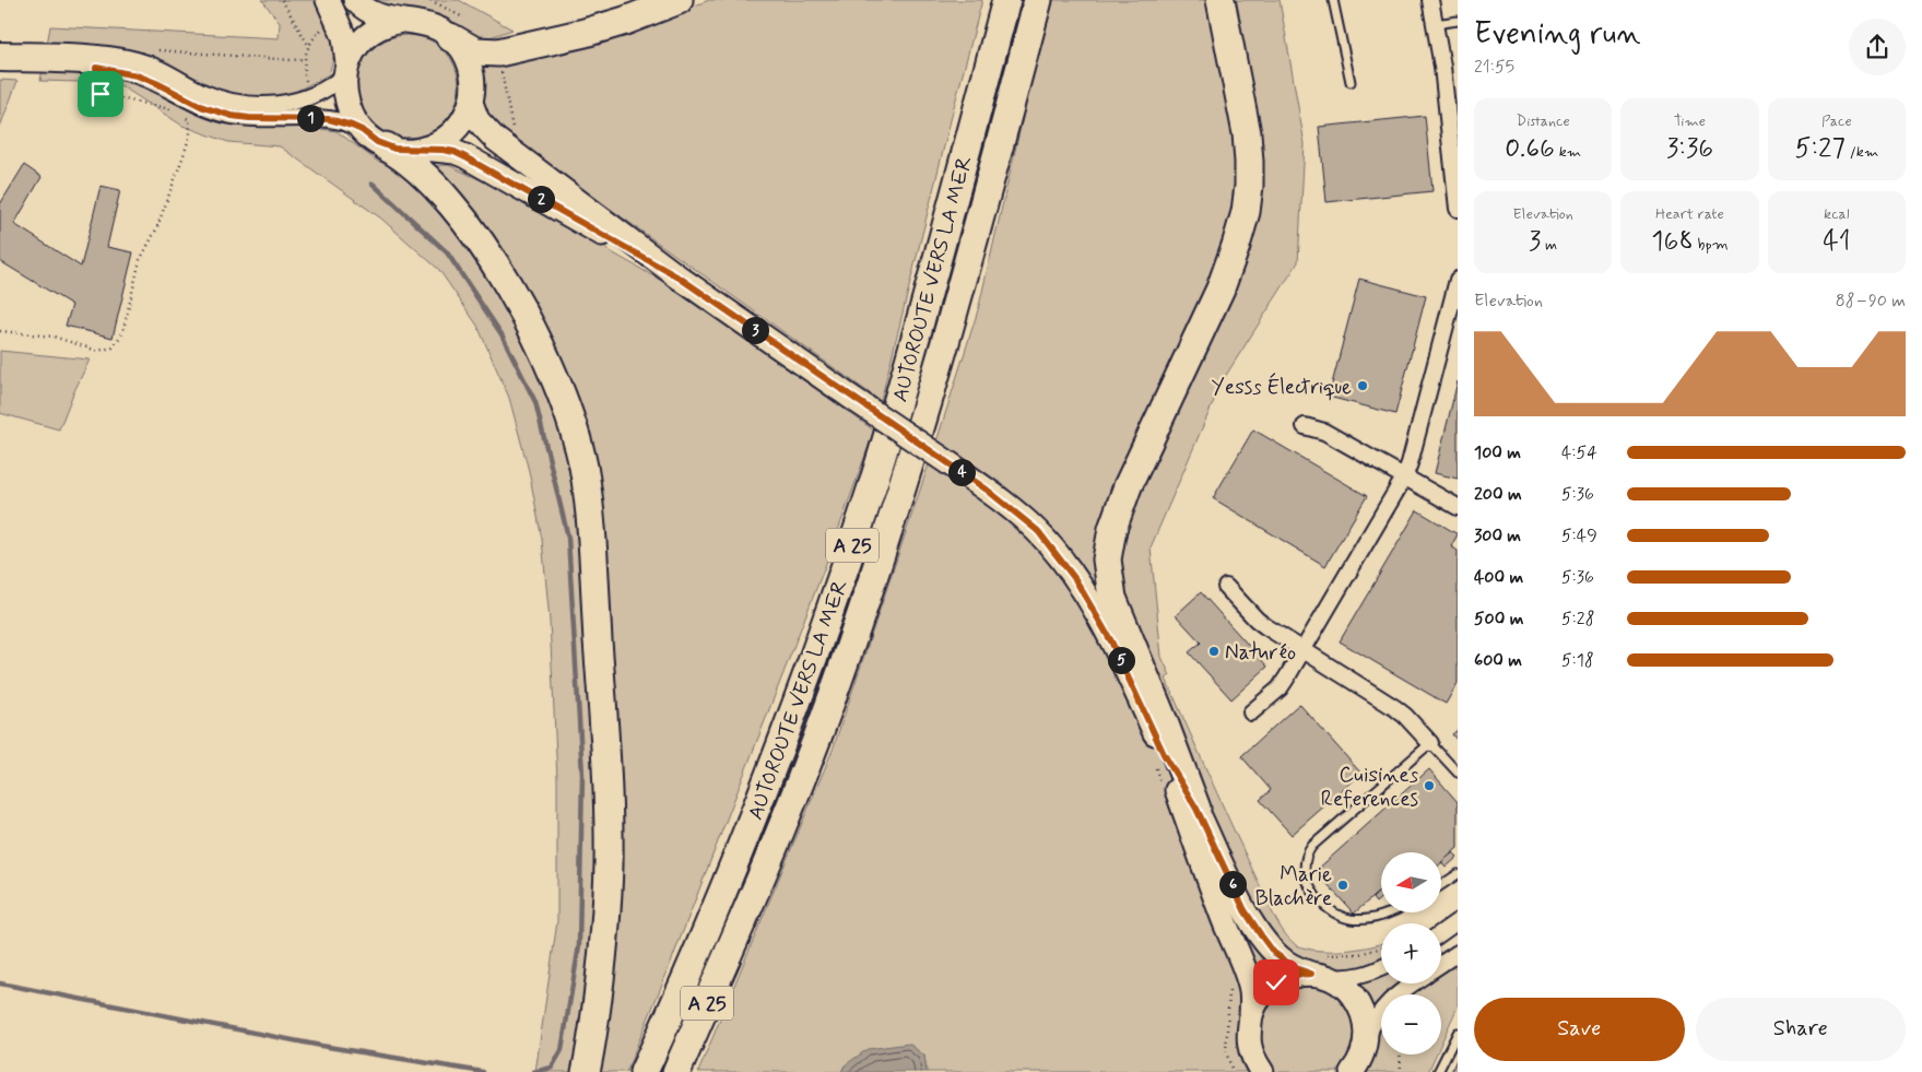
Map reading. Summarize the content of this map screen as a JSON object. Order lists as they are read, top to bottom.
{
  "streets": {
    "highway": ["AUTOROUTE VERS LA MER", "A 25"]
  },
  "places": [
    "Yesss Électrique",
    "Naturéo",
    "Cuisines References",
    "Marie Blachère"
  ],
  "north": "left",
  "page": {
    "heading": ["Evening run", "21:55"],
    "stats": [
      ["Distance", "0.66 km"],
      ["Time", "3:36"],
      ["Pace", "5:27 /km"],
      ["Elevation", "3 m"],
      ["Heart rate", "168 bpm"],
      ["kcal", "41"]
    ],
    "pins": [
      "1",
      "2",
      "3",
      "4",
      "5",
      "6"
    ],
    "chart": ["Elevation", "88–90 m"],
    "list": [
      {
        "name": "100 m",
        "note": "4:54"
      },
      {
        "name": "200 m",
        "note": "5:36"
      },
      {
        "name": "300 m",
        "note": "5:49"
      },
      {
        "name": "400 m",
        "note": "5:36"
      },
      {
        "name": "500 m",
        "note": "5:28"
      },
      {
        "name": "600 m",
        "note": "5:18"
      }
    ],
    "map_buttons": ["+", "−"],
    "buttons": ["Save", "Share"]
  }
}
